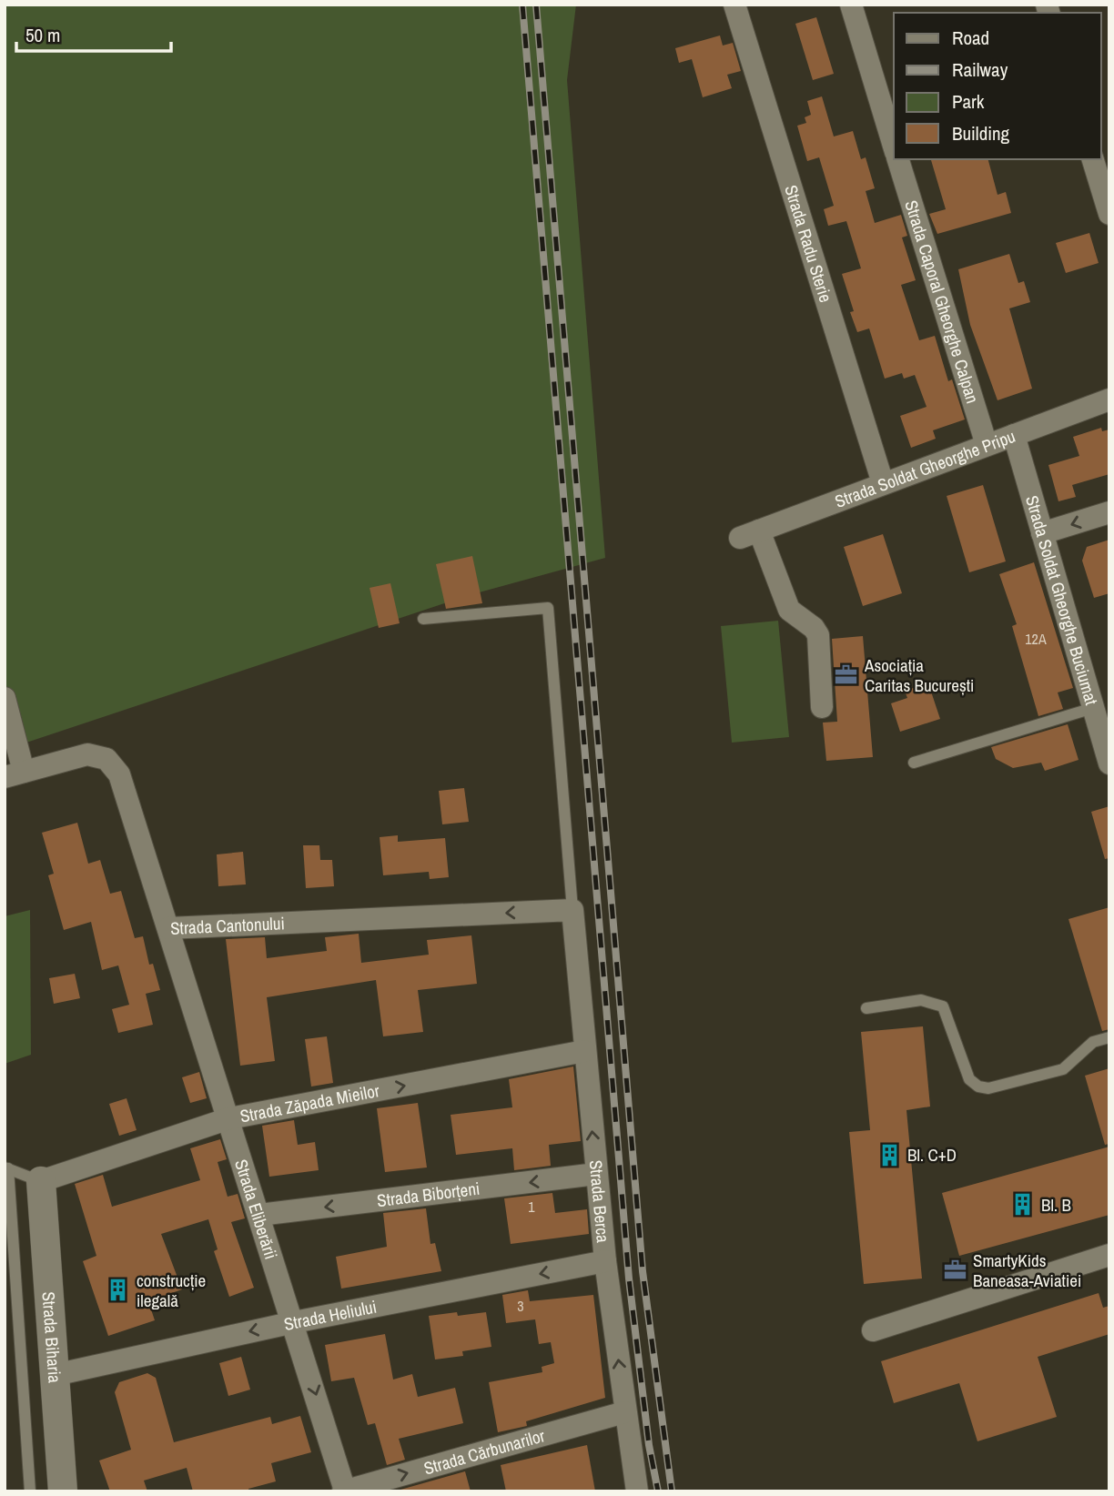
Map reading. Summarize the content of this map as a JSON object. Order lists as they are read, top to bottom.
{
  "streets": {
    "street": [
      "Strada Radu Sterie",
      "Strada Caporal Gheorghe Calpan",
      "Strada Soldat Gheorghe Pripu",
      "Strada Soldat Gheorghe Buciumat",
      "Strada Cantonului",
      "Strada Zăpada Mieilor",
      "Strada Biborțeni",
      "Strada Berca",
      "Strada Eliberării",
      "Strada Heliului",
      "Strada Biharia",
      "Strada Cărbunarilor"
    ]
  },
  "crossings": [
    ["Strada Radu Sterie", "Strada Soldat Gheorghe Pripu"],
    ["Strada Caporal Gheorghe Calpan", "Strada Soldat Gheorghe Pripu"],
    ["Strada Soldat Gheorghe Pripu", "Strada Soldat Gheorghe Buciumat"],
    ["Strada Cantonului", "Strada Berca"],
    ["Strada Cantonului", "Strada Eliberării"],
    ["Strada Zăpada Mieilor", "Strada Berca"],
    ["Strada Zăpada Mieilor", "Strada Eliberării"],
    ["Strada Zăpada Mieilor", "Strada Biharia"],
    ["Strada Biborțeni", "Strada Berca"],
    ["Strada Biborțeni", "Strada Eliberării"],
    ["Strada Berca", "Strada Heliului"],
    ["Strada Berca", "Strada Cărbunarilor"],
    ["Strada Eliberării", "Strada Heliului"],
    ["Strada Eliberării", "Strada Cărbunarilor"],
    ["Strada Heliului", "Strada Biharia"]
  ],
  "one_way": [
    "Strada Cantonului",
    "Strada Zăpada Mieilor",
    "Strada Biborțeni",
    "Strada Berca",
    "Strada Heliului",
    "Strada Cărbunarilor"
  ],
  "places": {
    "office": ["Asociația Caritas București", "SmartyKids Baneasa-Aviatiei"],
    "building": ["Bl. C+D", "Bl. B", "construcție ilegală"]
  },
  "house_numbers": ["12A", "1", "3"],
  "legend": [
    "Road",
    "Railway",
    "Park",
    "Building"
  ],
  "scale_bar": "50 m"
}
